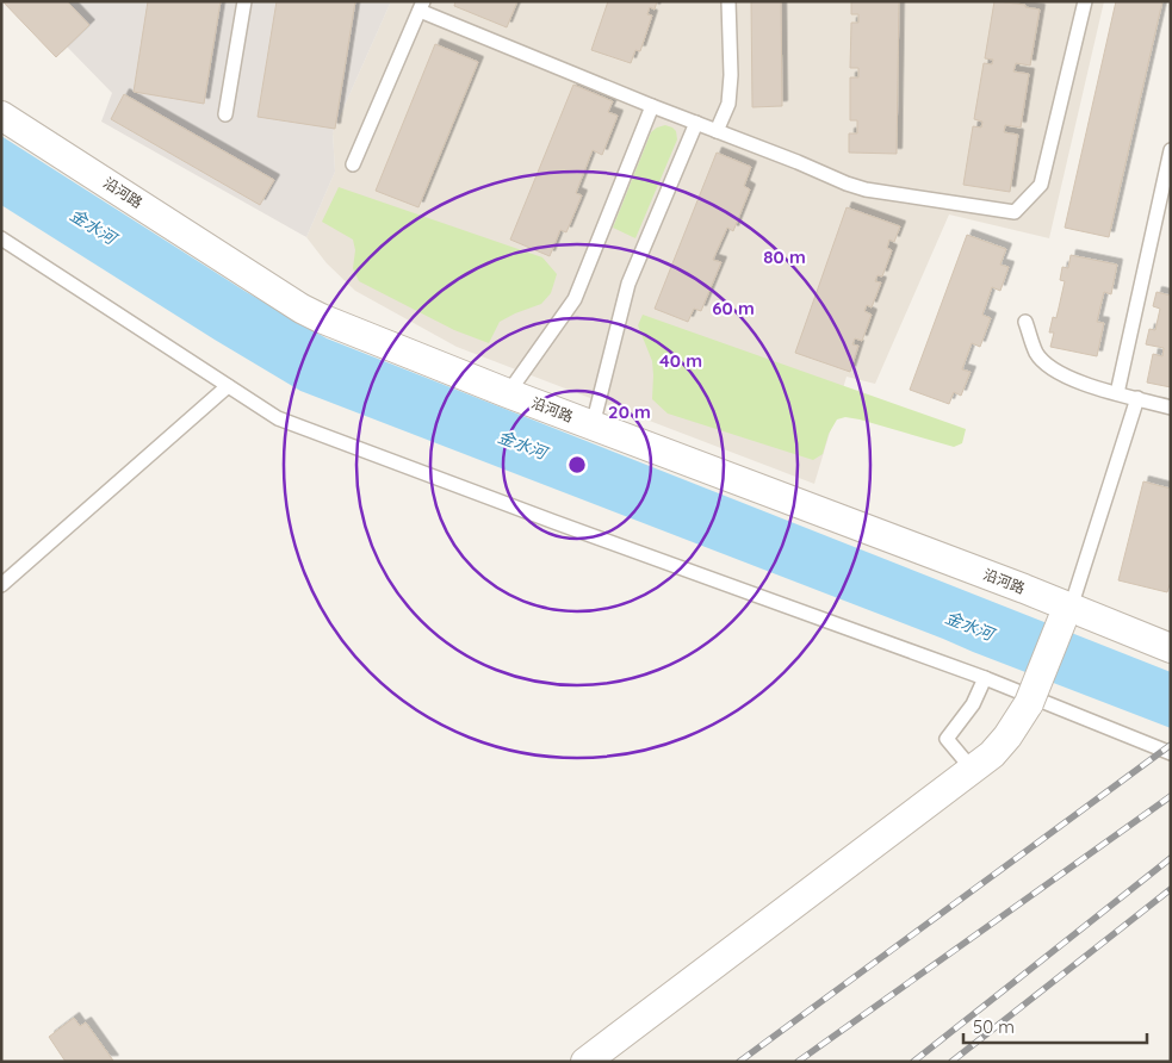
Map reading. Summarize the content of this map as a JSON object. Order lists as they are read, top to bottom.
{
  "streets": {
    "street": ["沿河路"]
  },
  "water": ["金水河"],
  "scale_bar": "50 m",
  "rings": [
    "80 m",
    "60 m",
    "40 m",
    "20 m"
  ]
}
